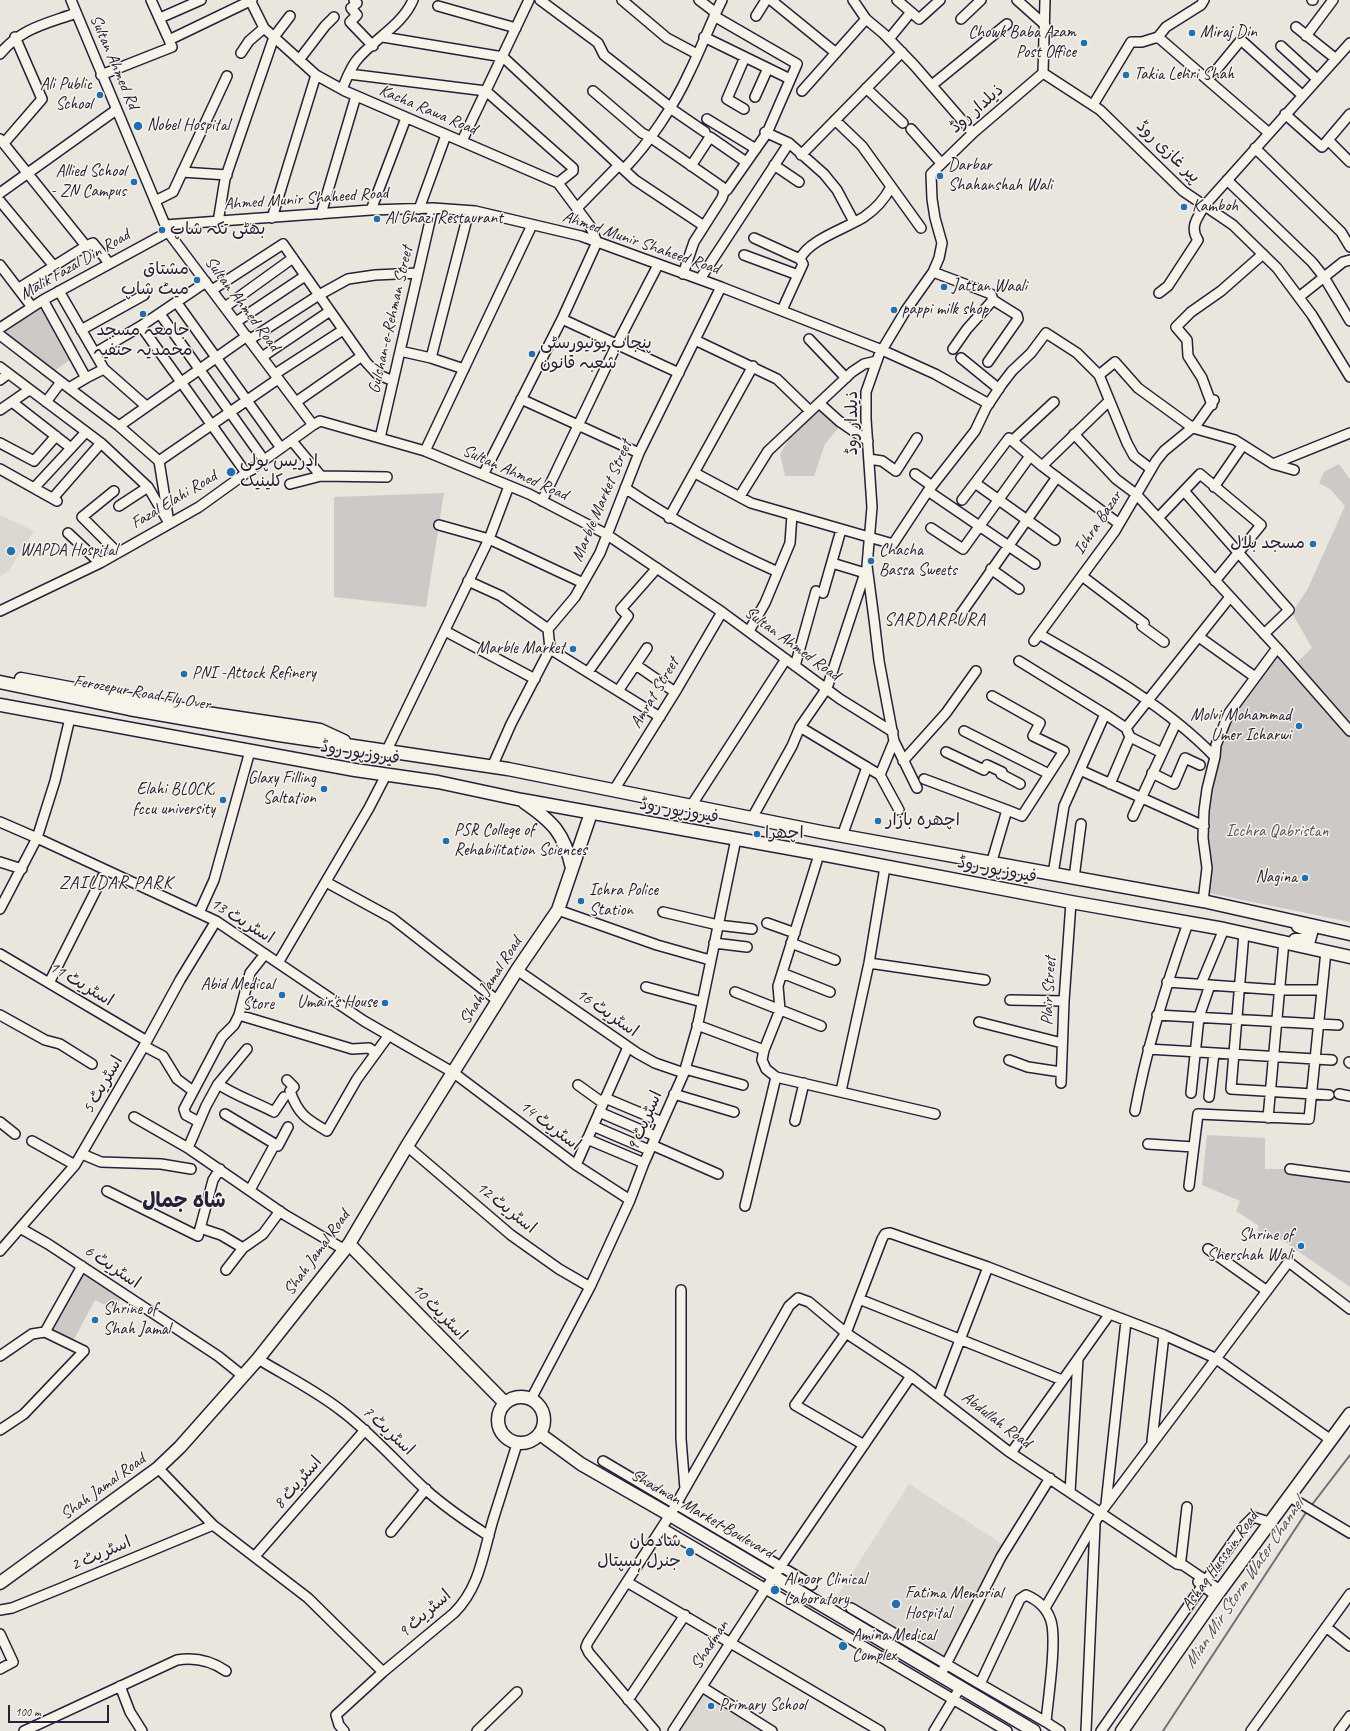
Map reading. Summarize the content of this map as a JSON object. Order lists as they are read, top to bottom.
{
  "streets": {
    "main road": [
      "Ferozepur Road Fly Over",
      "فیروزپور روڈ",
      "Shah Jamal Road",
      "اسٹریٹ 10",
      "Shadman Market Boulevard",
      "Ashaq Hussain Road"
    ],
    "street": [
      "Sultan Ahmed Rd",
      "ذیلدار روڈ",
      "Kacha Rawa Road",
      "پیر غازی روڈ",
      "Ahmed Munir Shaheed Road",
      "Malik Fazal Din Road",
      "Sultan Ahmed Road",
      "Gulshan-e-Rehman Street",
      "Fazal Elahi Road",
      "Marble Market Street",
      "Ichra Bazar",
      "Amrat Street",
      "اسٹریٹ 13",
      "اسٹریٹ 11",
      "Plair Street",
      "اسٹریٹ 16",
      "اسٹریٹ 5",
      "اسٹریٹ 9",
      "اسٹریٹ 14",
      "اسٹریٹ 12",
      "اسٹریٹ 6",
      "Abdullah Road",
      "اسٹریٹ 7",
      "اسٹریٹ 8",
      "اسٹریٹ 2",
      "Shadman"
    ]
  },
  "crossings": [
    ["Sultan Ahmed Rd", "Ahmed Munir Shaheed Road"],
    ["Sultan Ahmed Rd", "Malik Fazal Din Road"],
    ["Sultan Ahmed Rd", "Sultan Ahmed Road"],
    ["ذیلدار روڈ", "پیر غازی روڈ"],
    ["ذیلدار روڈ", "Ahmed Munir Shaheed Road"],
    ["ذیلدار روڈ", "Sultan Ahmed Road"],
    ["Kacha Rawa Road", "Ahmed Munir Shaheed Road"],
    ["پیر غازی روڈ", "Ichra Bazar"],
    ["Ahmed Munir Shaheed Road", "Malik Fazal Din Road"],
    ["Ahmed Munir Shaheed Road", "Sultan Ahmed Road"],
    ["Ahmed Munir Shaheed Road", "Gulshan-e-Rehman Street"],
    ["Ahmed Munir Shaheed Road", "Marble Market Street"],
    ["Malik Fazal Din Road", "Sultan Ahmed Road"],
    ["Sultan Ahmed Road", "Gulshan-e-Rehman Street"],
    ["Sultan Ahmed Road", "Fazal Elahi Road"],
    ["Sultan Ahmed Road", "Marble Market Street"],
    ["Sultan Ahmed Road", "Amrat Street"],
    ["Ferozepur Road Fly Over", "فیروزپور روڈ"],
    ["Amrat Street", "فیروزپور روڈ"],
    ["فیروزپور روڈ", "Shah Jamal Road"],
    ["فیروزپور روڈ", "Plair Street"],
    ["فیروزپور روڈ", "اسٹریٹ 9"],
    ["اسٹریٹ 13", "Shah Jamal Road"],
    ["اسٹریٹ 13", "اسٹریٹ 5"],
    ["اسٹریٹ 13", "اسٹریٹ 14"],
    ["Shah Jamal Road", "اسٹریٹ 16"],
    ["Shah Jamal Road", "اسٹریٹ 14"],
    ["Shah Jamal Road", "اسٹریٹ 12"],
    ["Shah Jamal Road", "اسٹریٹ 6"],
    ["Shah Jamal Road", "اسٹریٹ 10"],
    ["Shah Jamal Road", "اسٹریٹ 7"],
    ["اسٹریٹ 11", "اسٹریٹ 5"],
    ["اسٹریٹ 16", "اسٹریٹ 9"],
    ["اسٹریٹ 5", "اسٹریٹ 6"],
    ["اسٹریٹ 9", "اسٹریٹ 14"],
    ["اسٹریٹ 9", "اسٹریٹ 12"],
    ["اسٹریٹ 9", "اسٹریٹ 10"],
    ["اسٹریٹ 9", "اسٹریٹ 7"],
    ["اسٹریٹ 9", "Shadman Market Boulevard"],
    ["اسٹریٹ 10", "Shadman Market Boulevard"],
    ["Abdullah Road", "Ashaq Hussain Road"],
    ["Abdullah Road", "Shadman"],
    ["اسٹریٹ 7", "اسٹریٹ 8"],
    ["Shadman Market Boulevard", "Shadman"]
  ],
  "districts": ["SARDARPURA", "ZAILDAR PARK", "شاہ جمال"],
  "water": ["Mian Mir Storm Water Channel"],
  "parks": ["Icchra Qabristan"],
  "places": [
    "Miraj Din",
    "Chowk Baba Azam Post Office",
    "Takia Lehri Shah",
    "Ali Public School",
    "Nobel Hospital",
    "Darbar Shahanshah Wali",
    "Allied School - ZN Campus",
    "Kamboh",
    "Al Ghazi Restaurant",
    "بھٹی تکہ شاپ",
    "مشتاق میٹ شاپ",
    "Jattan Waali",
    "pappi milk shop",
    "جامعہ مسجد محمدیہ حنفیہ",
    "پنجاب یونیورسٹی شعبہ قانون",
    "ادریس پولی کلینیک",
    "مسجد بلال",
    "WAPDA Hospital",
    "Chacha Bassa Sweets",
    "Marble Market",
    "PNI -Attock Refinery",
    "Molvi Mohammad Umer Icharwi",
    "Glaxy Filling Saltation",
    "Elahi BLOCK, fccu university",
    "اچھرہ بازار",
    "اچھرا",
    "PSR College of Rehabilitation Sciences",
    "Nagina",
    "Ichra Police Station",
    "Abid Medical Store",
    "Umair's House",
    "Shrine of Shershah Wali",
    "Shrine of Shah Jamal",
    "شادمان جنرل ہسپتال",
    "Alnoor Clinical Laboratory",
    "Fatima Memorial Hospital",
    "Amina Medical Complex",
    "Primary School"
  ],
  "scale_bar": "100 m"
}
